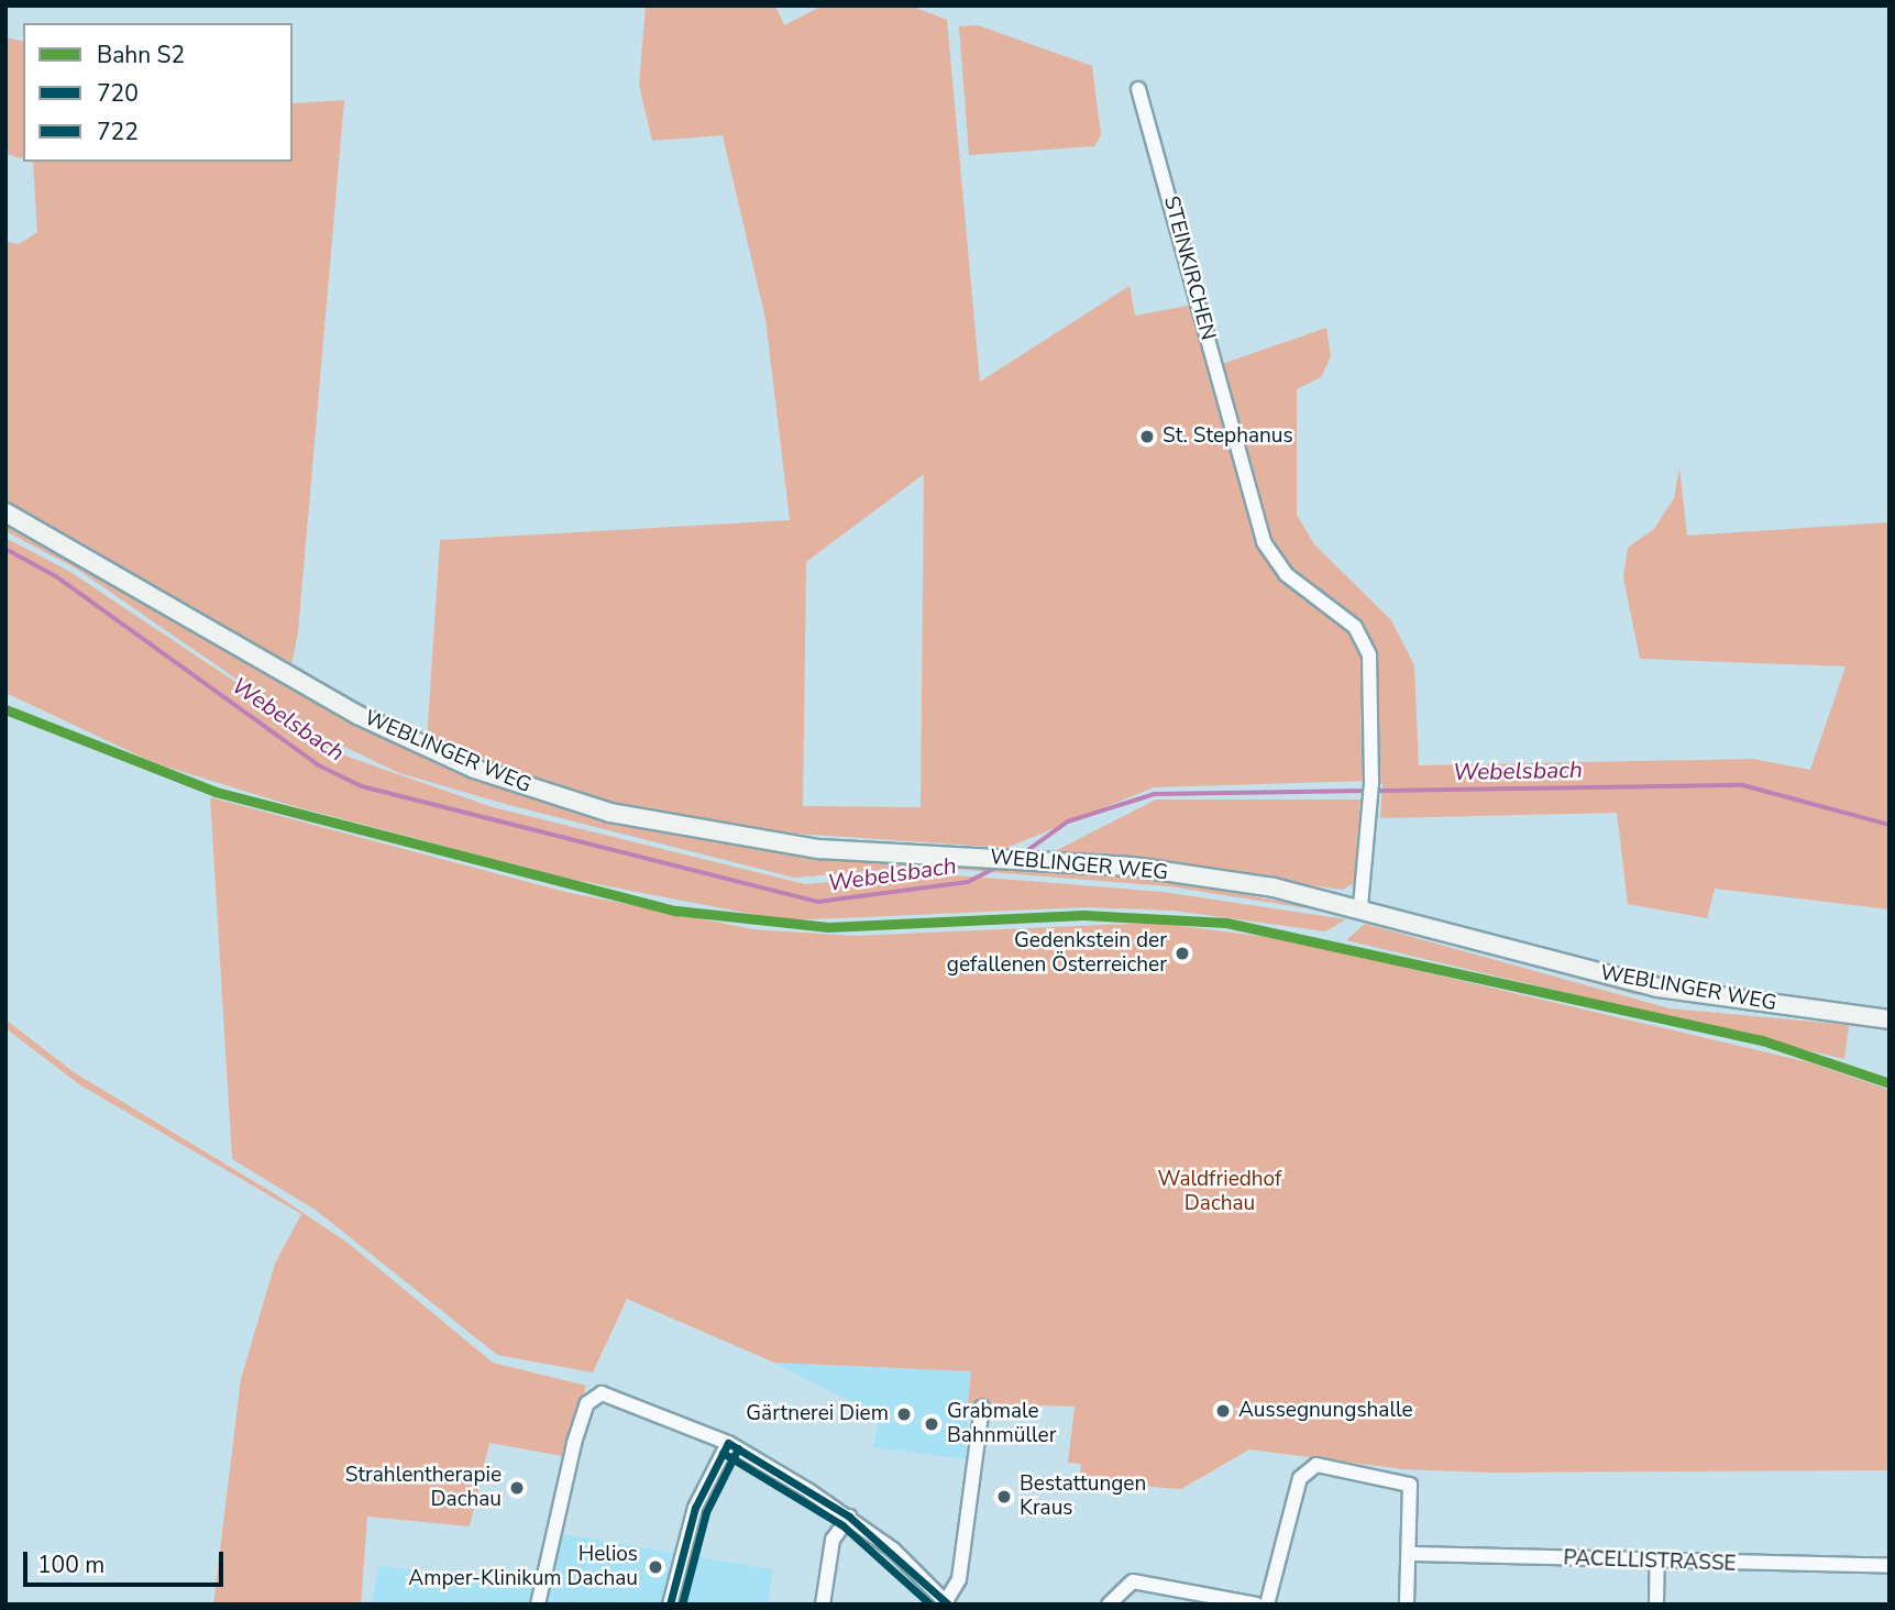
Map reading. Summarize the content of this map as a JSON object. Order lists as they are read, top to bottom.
{
  "streets": {
    "street": ["STEINKIRCHEN", "WEBLINGER WEG", "PACELLISTRASSE"]
  },
  "crossings": [
    ["STEINKIRCHEN", "WEBLINGER WEG"]
  ],
  "water": ["Webelsbach"],
  "parks": ["Waldfriedhof Dachau"],
  "places": [
    "St. Stephanus",
    "Gedenkstein der gefallenen Österreicher",
    "Aussegnungshalle",
    "Gärtnerei Diem",
    "Grabmale Bahnmüller",
    "Strahlentherapie Dachau",
    "Bestattungen Kraus",
    "Helios Amper-Klinikum Dachau"
  ],
  "lines": ["rail line S2", "transit line 720", "transit line 722"],
  "legend": ["Bahn S2", "720", "722"],
  "scale_bar": "100 m"
}
